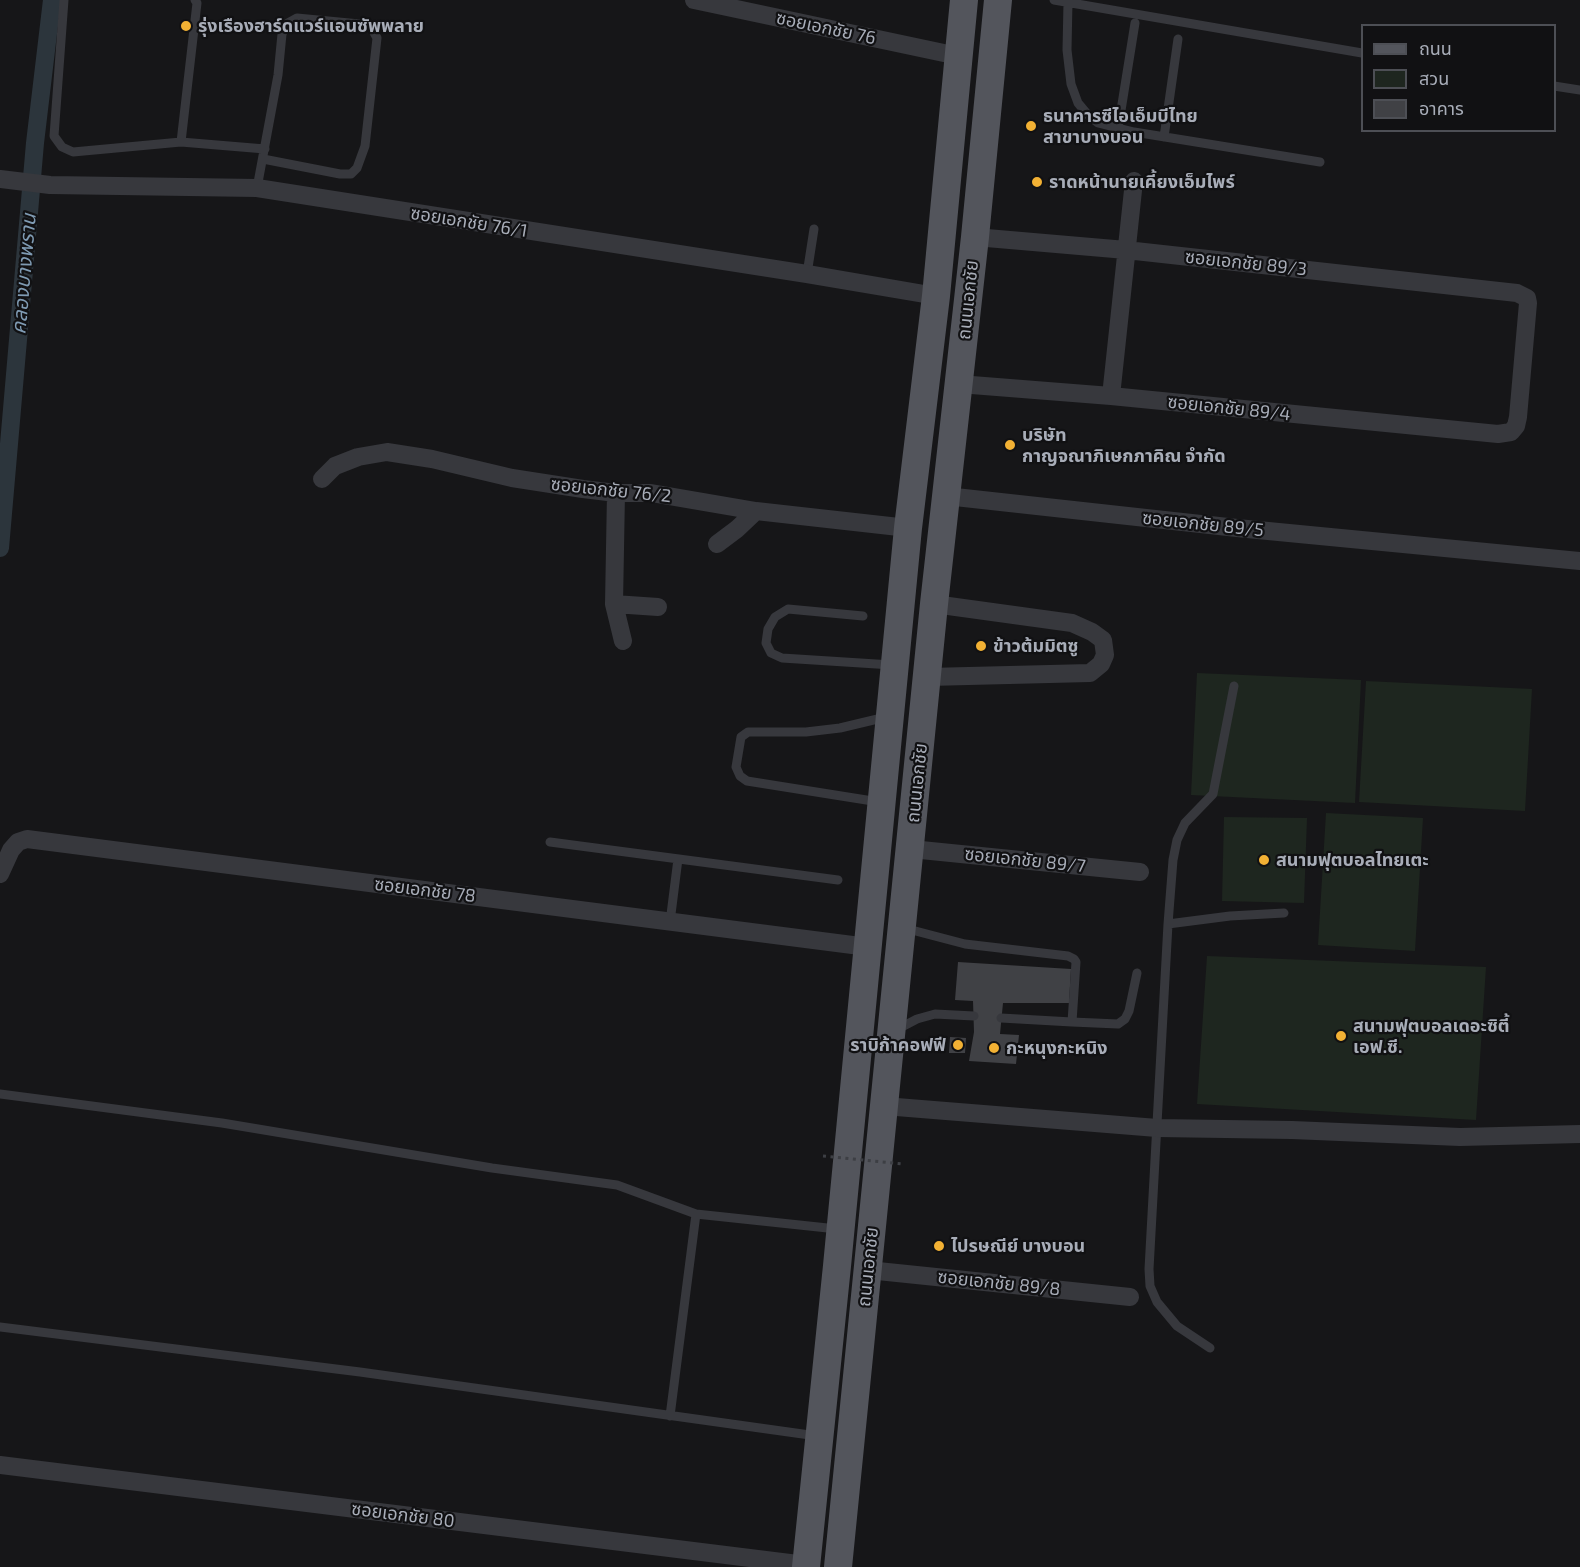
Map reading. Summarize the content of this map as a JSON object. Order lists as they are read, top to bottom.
{
  "streets": {
    "main road": ["ถนนเอกชัย"],
    "street": [
      "ซอยเอกชัย 76",
      "ซอยเอกชัย 76/1",
      "ซอยเอกชัย 89/3",
      "ซอยเอกชัย 89/4",
      "ซอยเอกชัย 76/2",
      "ซอยเอกชัย 89/5",
      "ซอยเอกชัย 89/7",
      "ซอยเอกชัย 78",
      "ซอยเอกชัย 89/8",
      "ซอยเอกชัย 80"
    ]
  },
  "crossings": [
    ["ซอยเอกชัย 76", "ถนนเอกชัย"],
    ["ซอยเอกชัย 76/1", "ถนนเอกชัย"],
    ["ซอยเอกชัย 89/3", "ถนนเอกชัย"],
    ["ซอยเอกชัย 89/3", "ซอยเอกชัย 89/4"],
    ["ถนนเอกชัย", "ซอยเอกชัย 89/4"],
    ["ถนนเอกชัย", "ซอยเอกชัย 76/2"],
    ["ถนนเอกชัย", "ซอยเอกชัย 89/5"],
    ["ถนนเอกชัย", "ซอยเอกชัย 89/7"],
    ["ถนนเอกชัย", "ซอยเอกชัย 78"],
    ["ถนนเอกชัย", "ซอยเอกชัย 89/8"],
    ["ถนนเอกชัย", "ซอยเอกชัย 80"]
  ],
  "water": ["คลองบางพราน"],
  "places": [
    "รุ่งเรืองฮาร์ดแวร์แอนซัพพลาย",
    "ธนาคารซีไอเอ็มบีไทย สาขาบางบอน",
    "ราดหน้านายเคี้ยงเอ็มไพร์",
    "บริษัท กาญจณาภิเษกภาคิณ จำกัด",
    "ข้าวต้มมิตซู",
    "สนามฟุตบอลไทยเตะ",
    "สนามฟุตบอลเดอะซิตี้ เอฟ.ซี.",
    "ราบิก้าคอฟฟี",
    "กะหนุงกะหนิง",
    "ไปรษณีย์ บางบอน"
  ],
  "legend": ["ถนน", "สวน", "อาคาร"]
}
